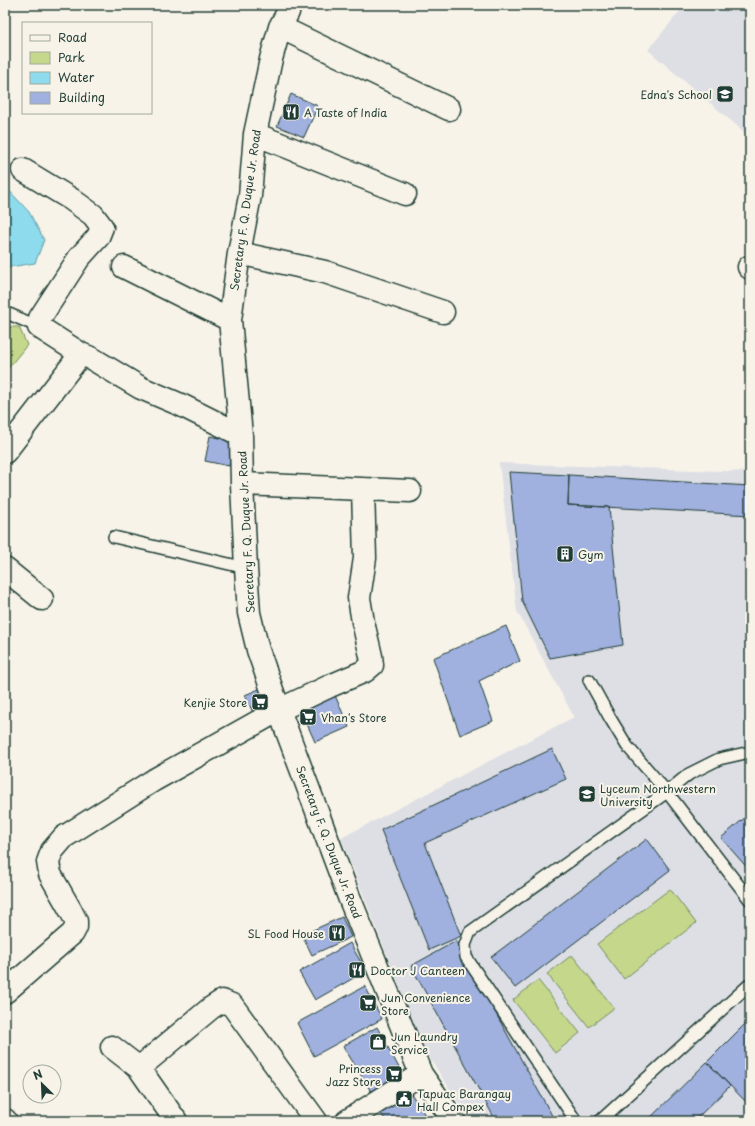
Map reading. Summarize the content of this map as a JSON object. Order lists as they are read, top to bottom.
{
  "streets": {
    "street": ["Secretary F. Q. Duque Jr. Road"]
  },
  "places": {
    "school or university": ["Edna's School", "Lyceum Northwestern University"],
    "restaurant": ["A Taste of India", "SL Food House", "Doctor J Canteen"],
    "building": ["Gym"],
    "supermarket": [
      "Kenjie Store",
      "Vhan's Store",
      "Jun Convenience Store",
      "Princess Jazz Store"
    ],
    "shop": ["Jun Laundry Service"],
    "public building": ["Tapuac Barangay Hall Compex"]
  },
  "legend": [
    "Road",
    "Park",
    "Water",
    "Building"
  ],
  "north": "top left"
}
